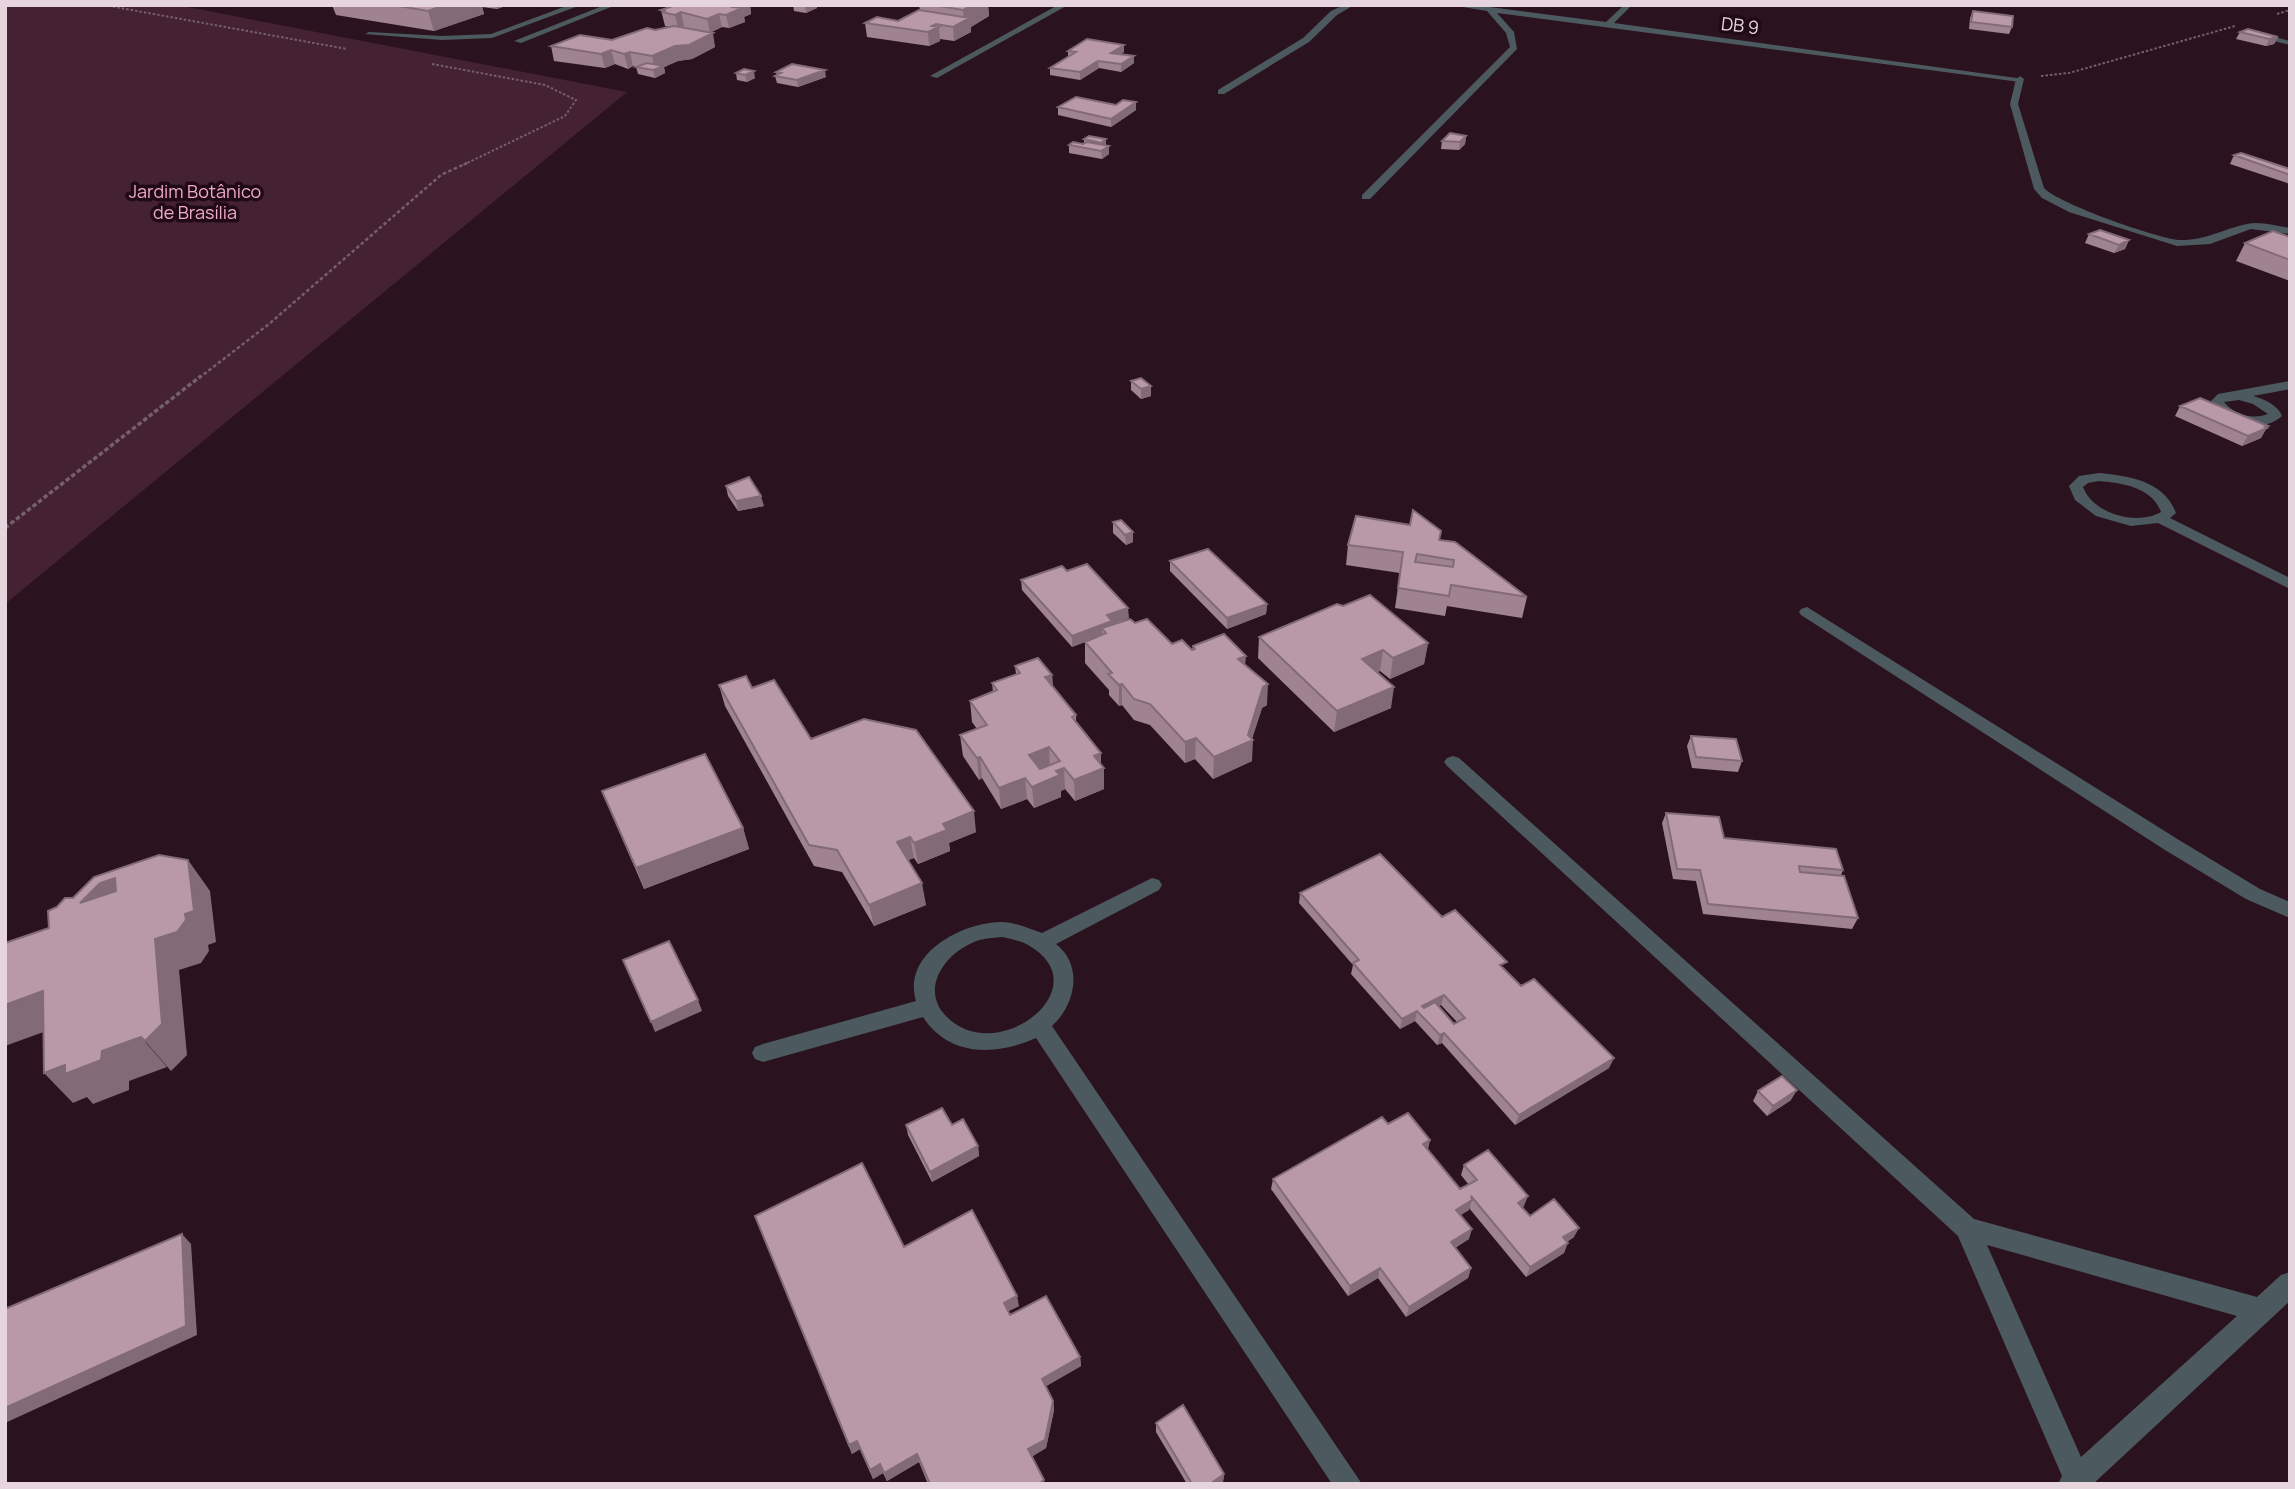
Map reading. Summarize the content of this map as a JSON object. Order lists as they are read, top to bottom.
{
  "streets": {
    "street": ["DB 9"]
  },
  "parks": ["Jardim Botânico de Brasília"]
}
